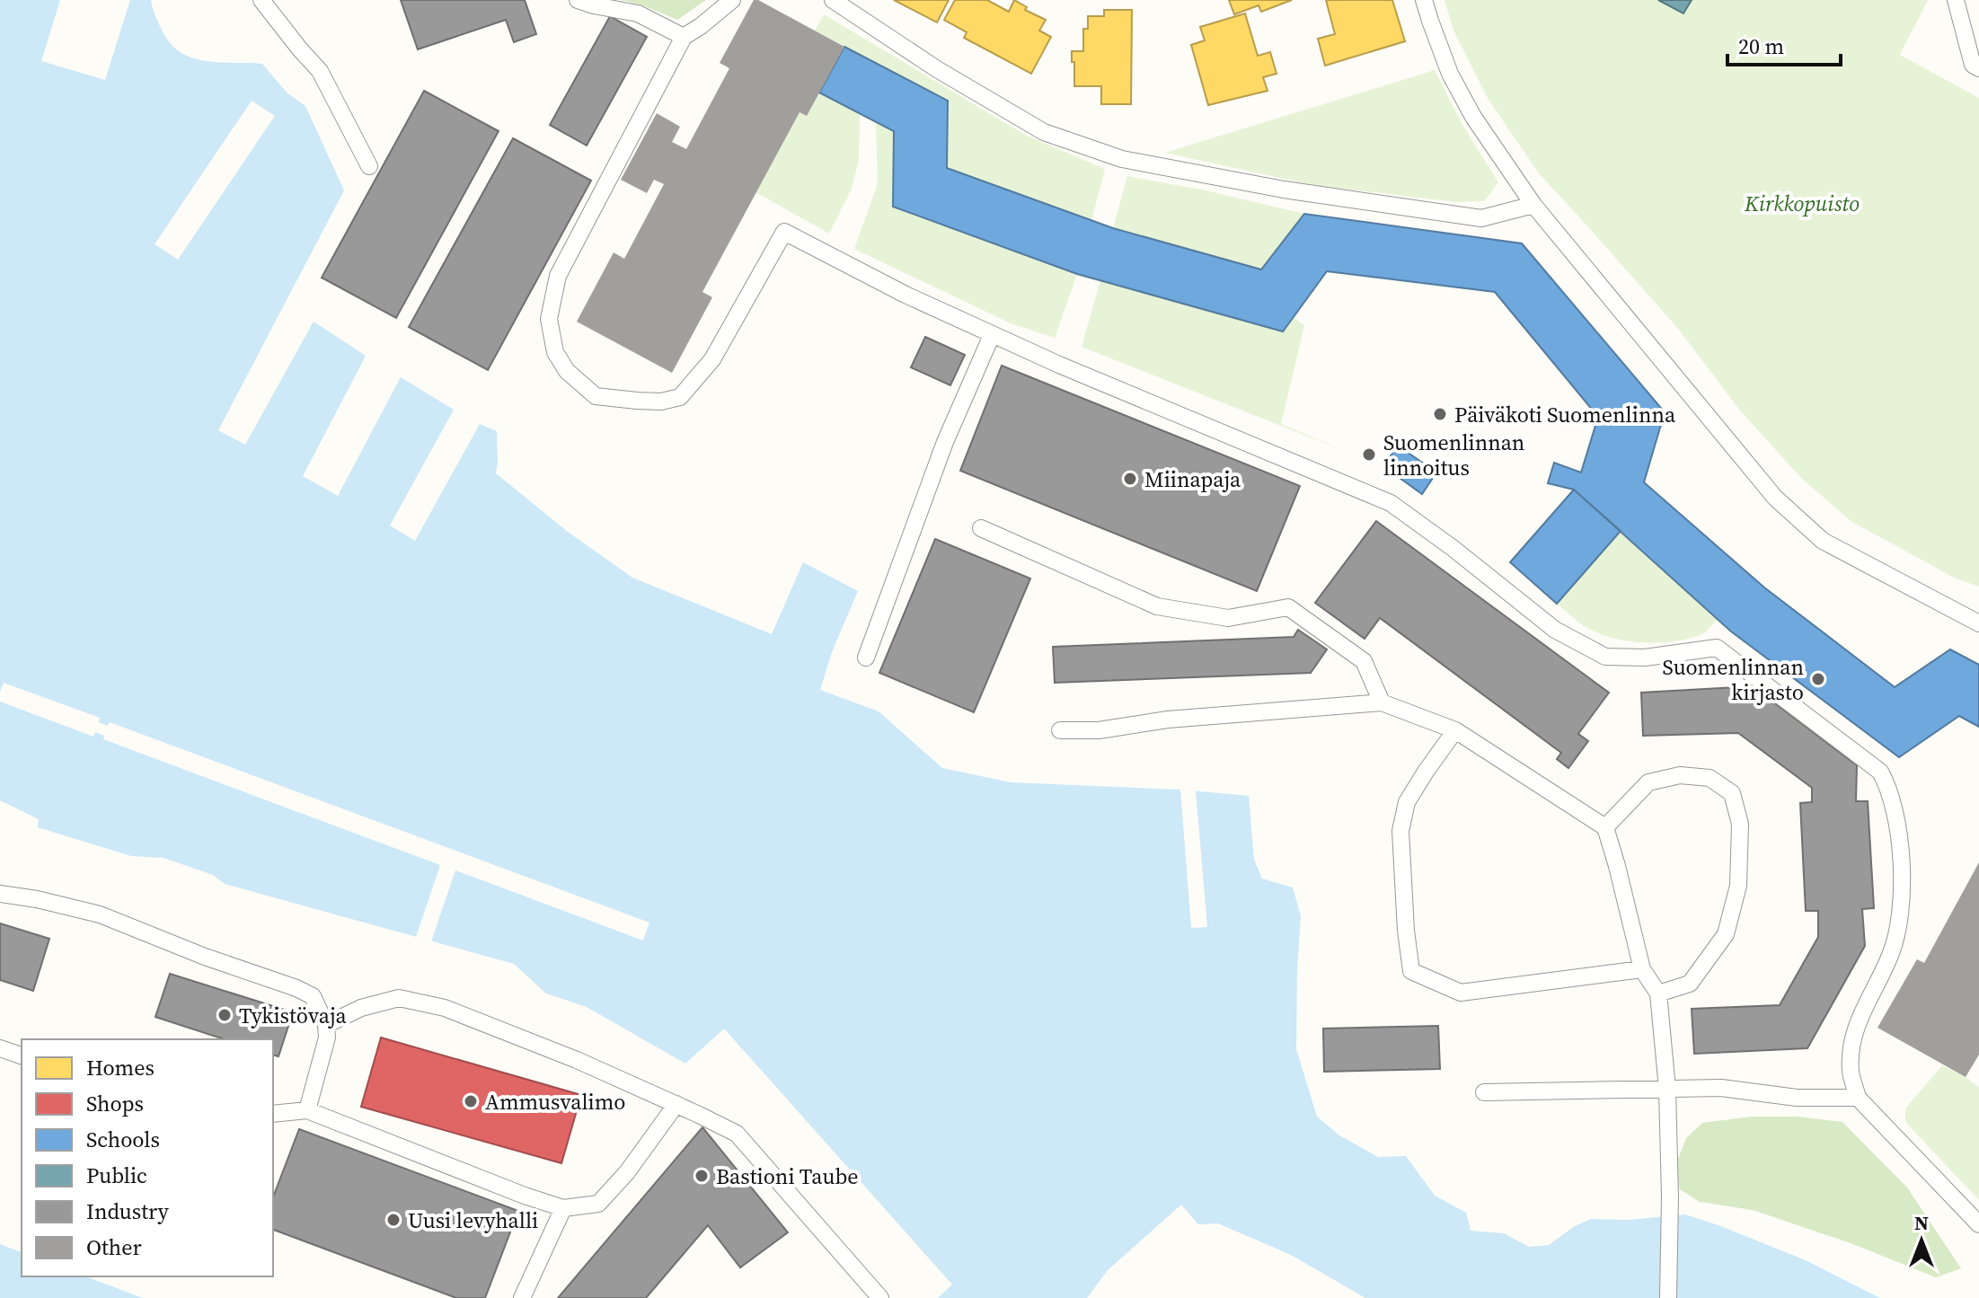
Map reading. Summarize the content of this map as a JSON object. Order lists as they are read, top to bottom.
{
  "parks": ["Kirkkopuisto"],
  "places": [
    "Päiväkoti Suomenlinna",
    "Suomenlinnan linnoitus",
    "Miinapaja",
    "Suomenlinnan kirjasto",
    "Tykistövaja",
    "Ammusvalimo",
    "Bastioni Taube",
    "Uusi levyhalli"
  ],
  "legend": [
    "Homes",
    "Shops",
    "Schools",
    "Public",
    "Industry",
    "Other"
  ],
  "scale_bar": "20 m",
  "north": "top"
}
